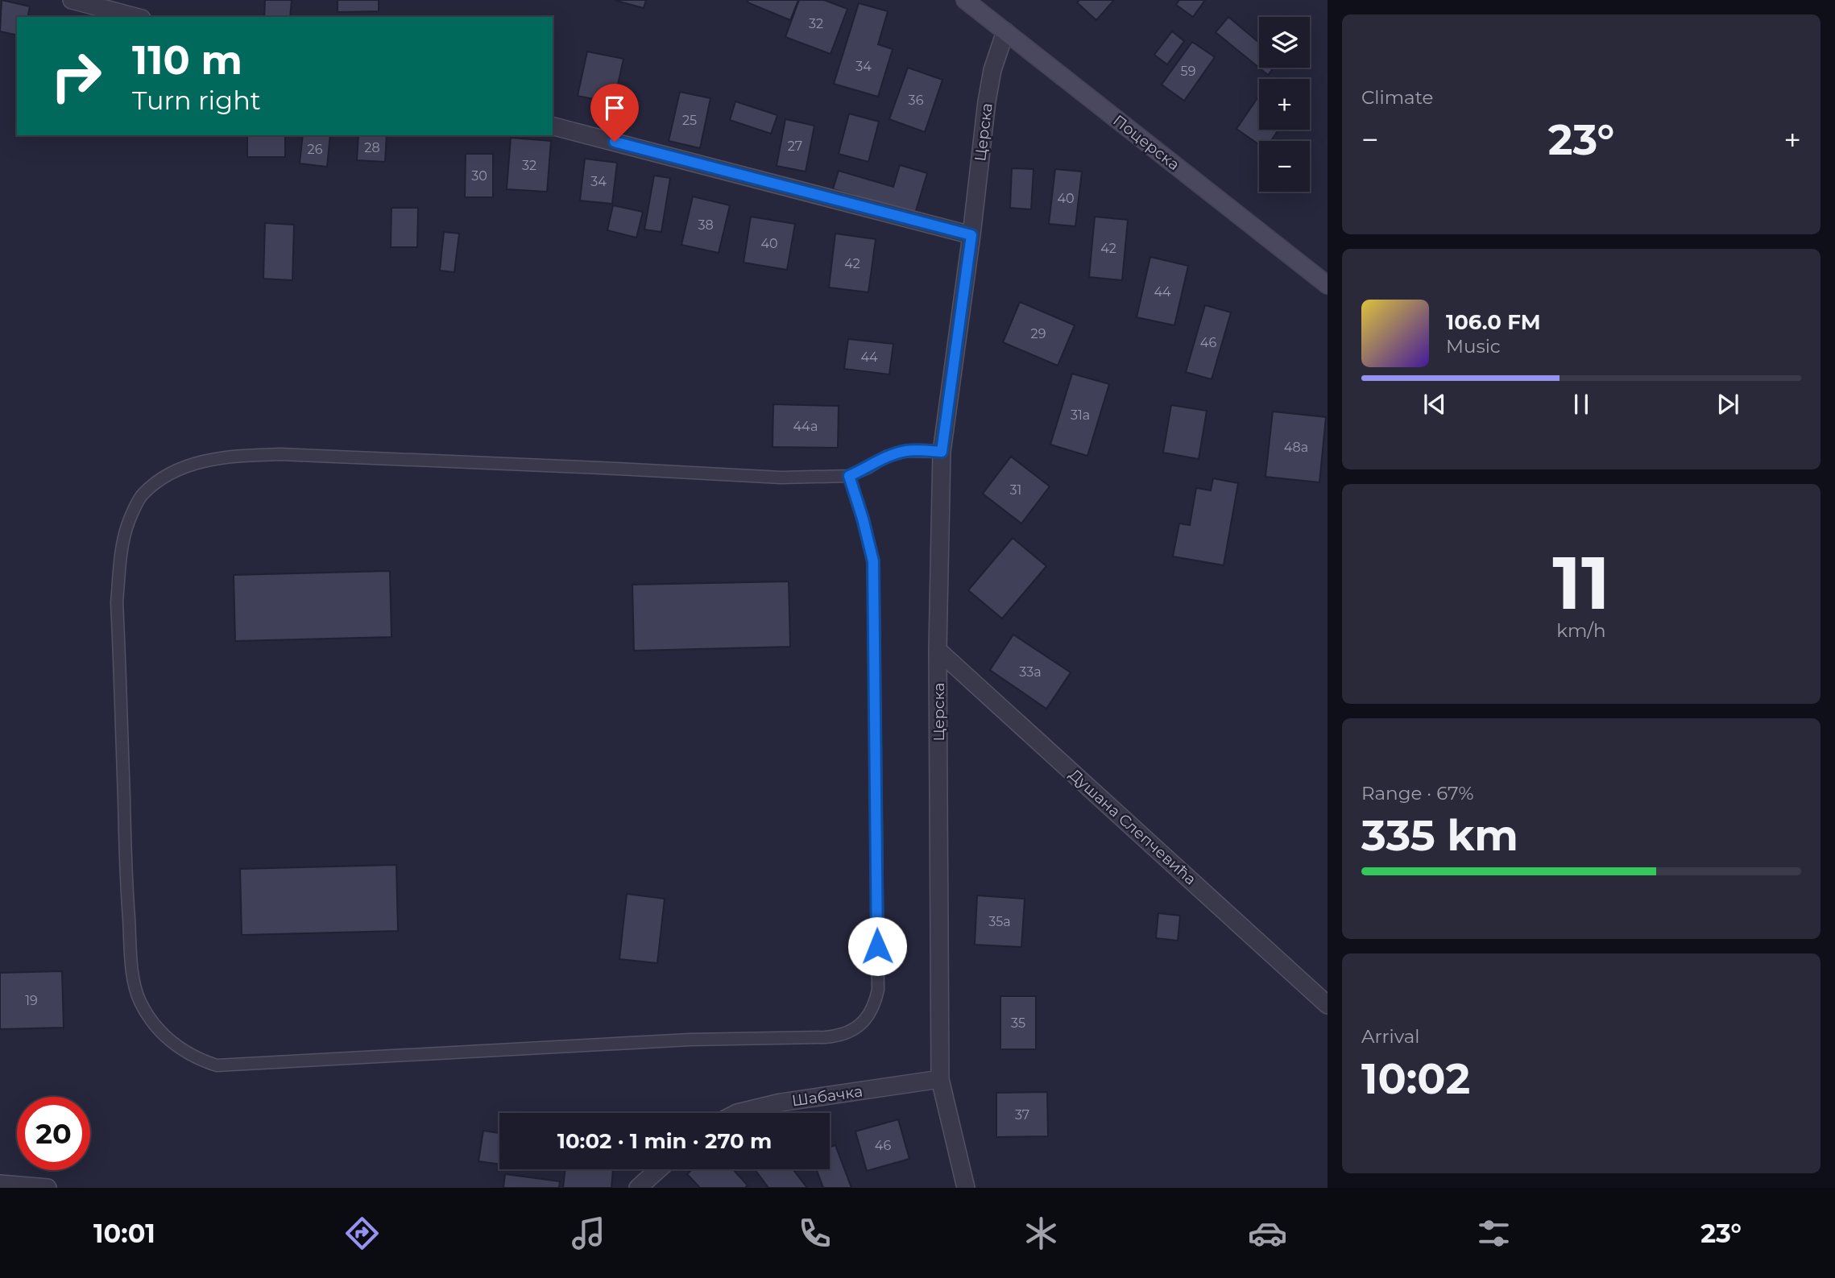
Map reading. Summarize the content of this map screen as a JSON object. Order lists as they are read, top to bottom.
{
  "streets": {
    "main road": ["Поцерска"],
    "street": ["Церска", "Душана Слепчевића", "Шабачка"]
  },
  "crossings": [
    ["Церска", "Поцерска"],
    ["Церска", "Душана Слепчевића"],
    ["Церска", "Шабачка"]
  ],
  "house_numbers": [
    "32",
    "34",
    "59",
    "36",
    "25",
    "27",
    "28",
    "26",
    "32",
    "30",
    "34",
    "40",
    "38",
    "40",
    "42",
    "42",
    "44",
    "29",
    "46",
    "44",
    "31a",
    "44a",
    "48a",
    "31",
    "33a",
    "35a",
    "19",
    "35",
    "37",
    "46"
  ],
  "page": {
    "tile": [
      "Climate",
      ["11", "km/h"],
      ["Range · 67%", "335 km"],
      ["Arrival", "10:02"]
    ],
    "map_buttons": ["+", "−"],
    "turn": ["110 m", "Turn right"],
    "heat": ["−", "23°", "+"],
    "song": ["106.0 FM", "Music"],
    "limit": "20",
    "trip": "10:02 · 1 min · 270 m",
    "tabs": ["10:01", "23°"]
  }
}
